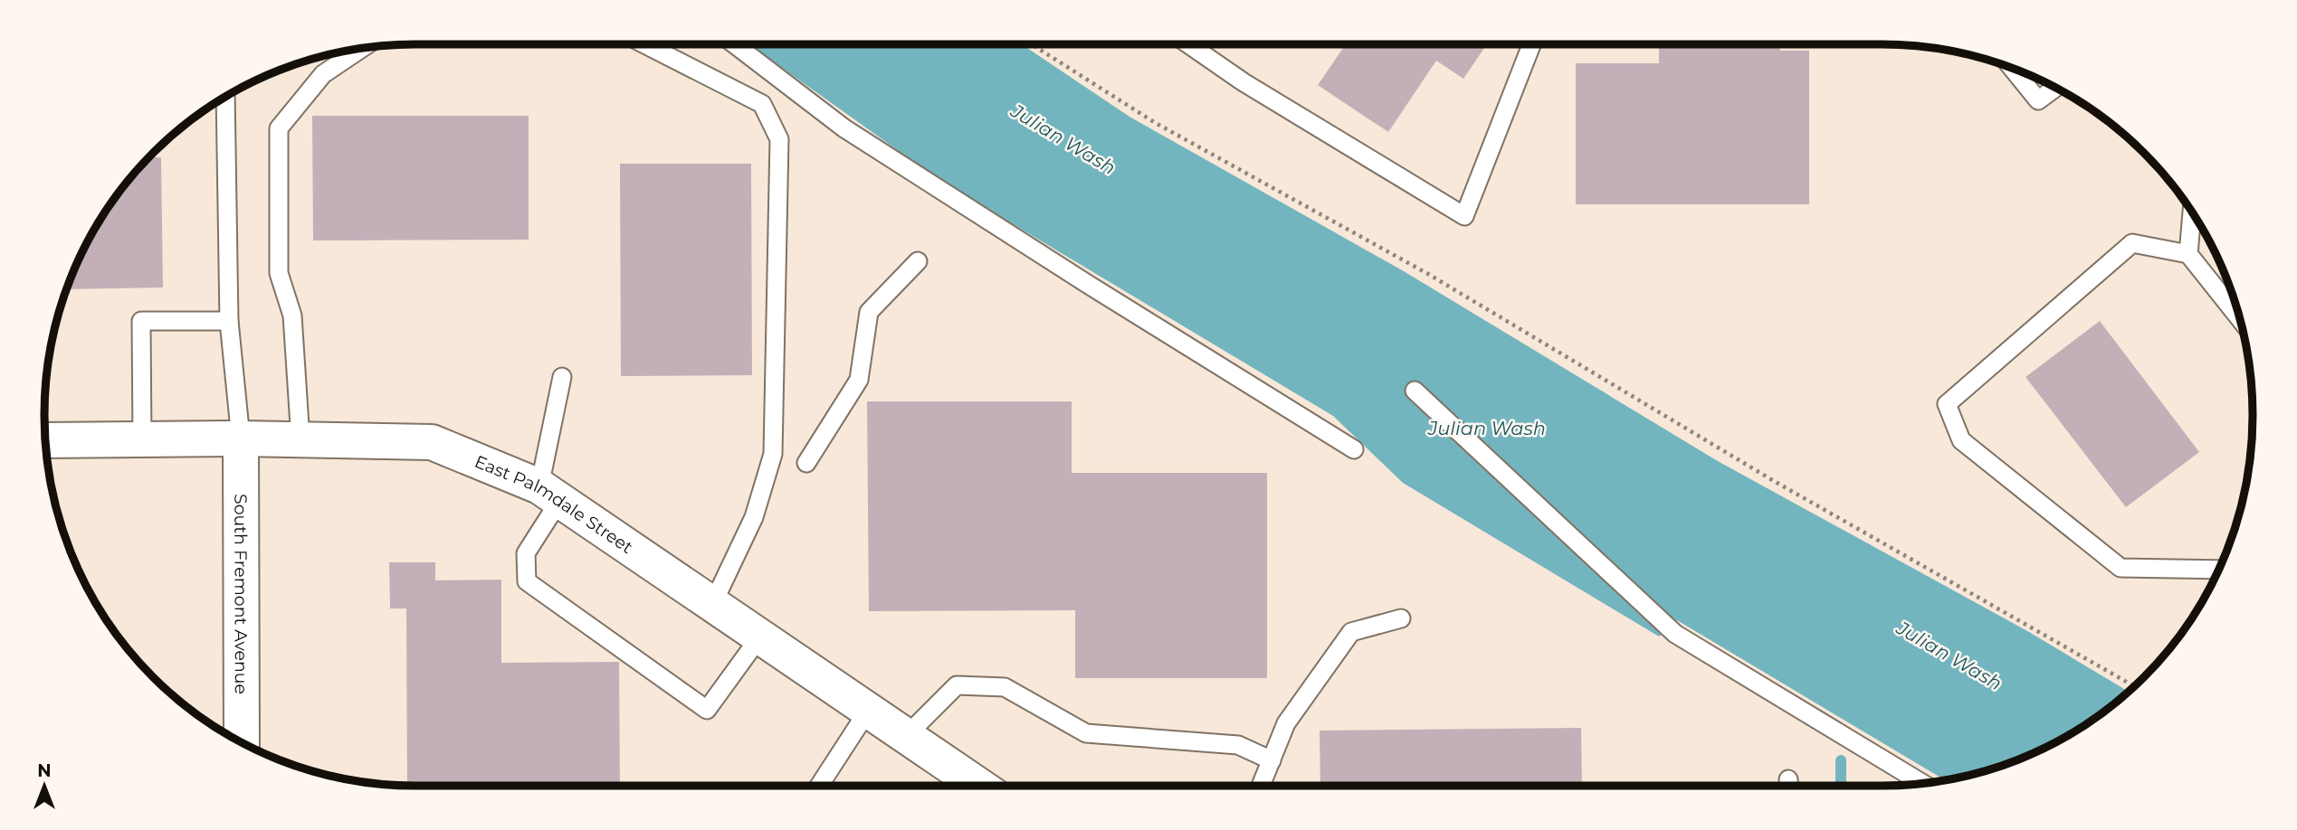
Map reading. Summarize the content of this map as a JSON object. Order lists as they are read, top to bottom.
{
  "streets": {
    "street": ["East Palmdale Street", "South Fremont Avenue"]
  },
  "crossings": [
    ["East Palmdale Street", "South Fremont Avenue"]
  ],
  "water": ["Julian Wash"],
  "north": "top"
}
